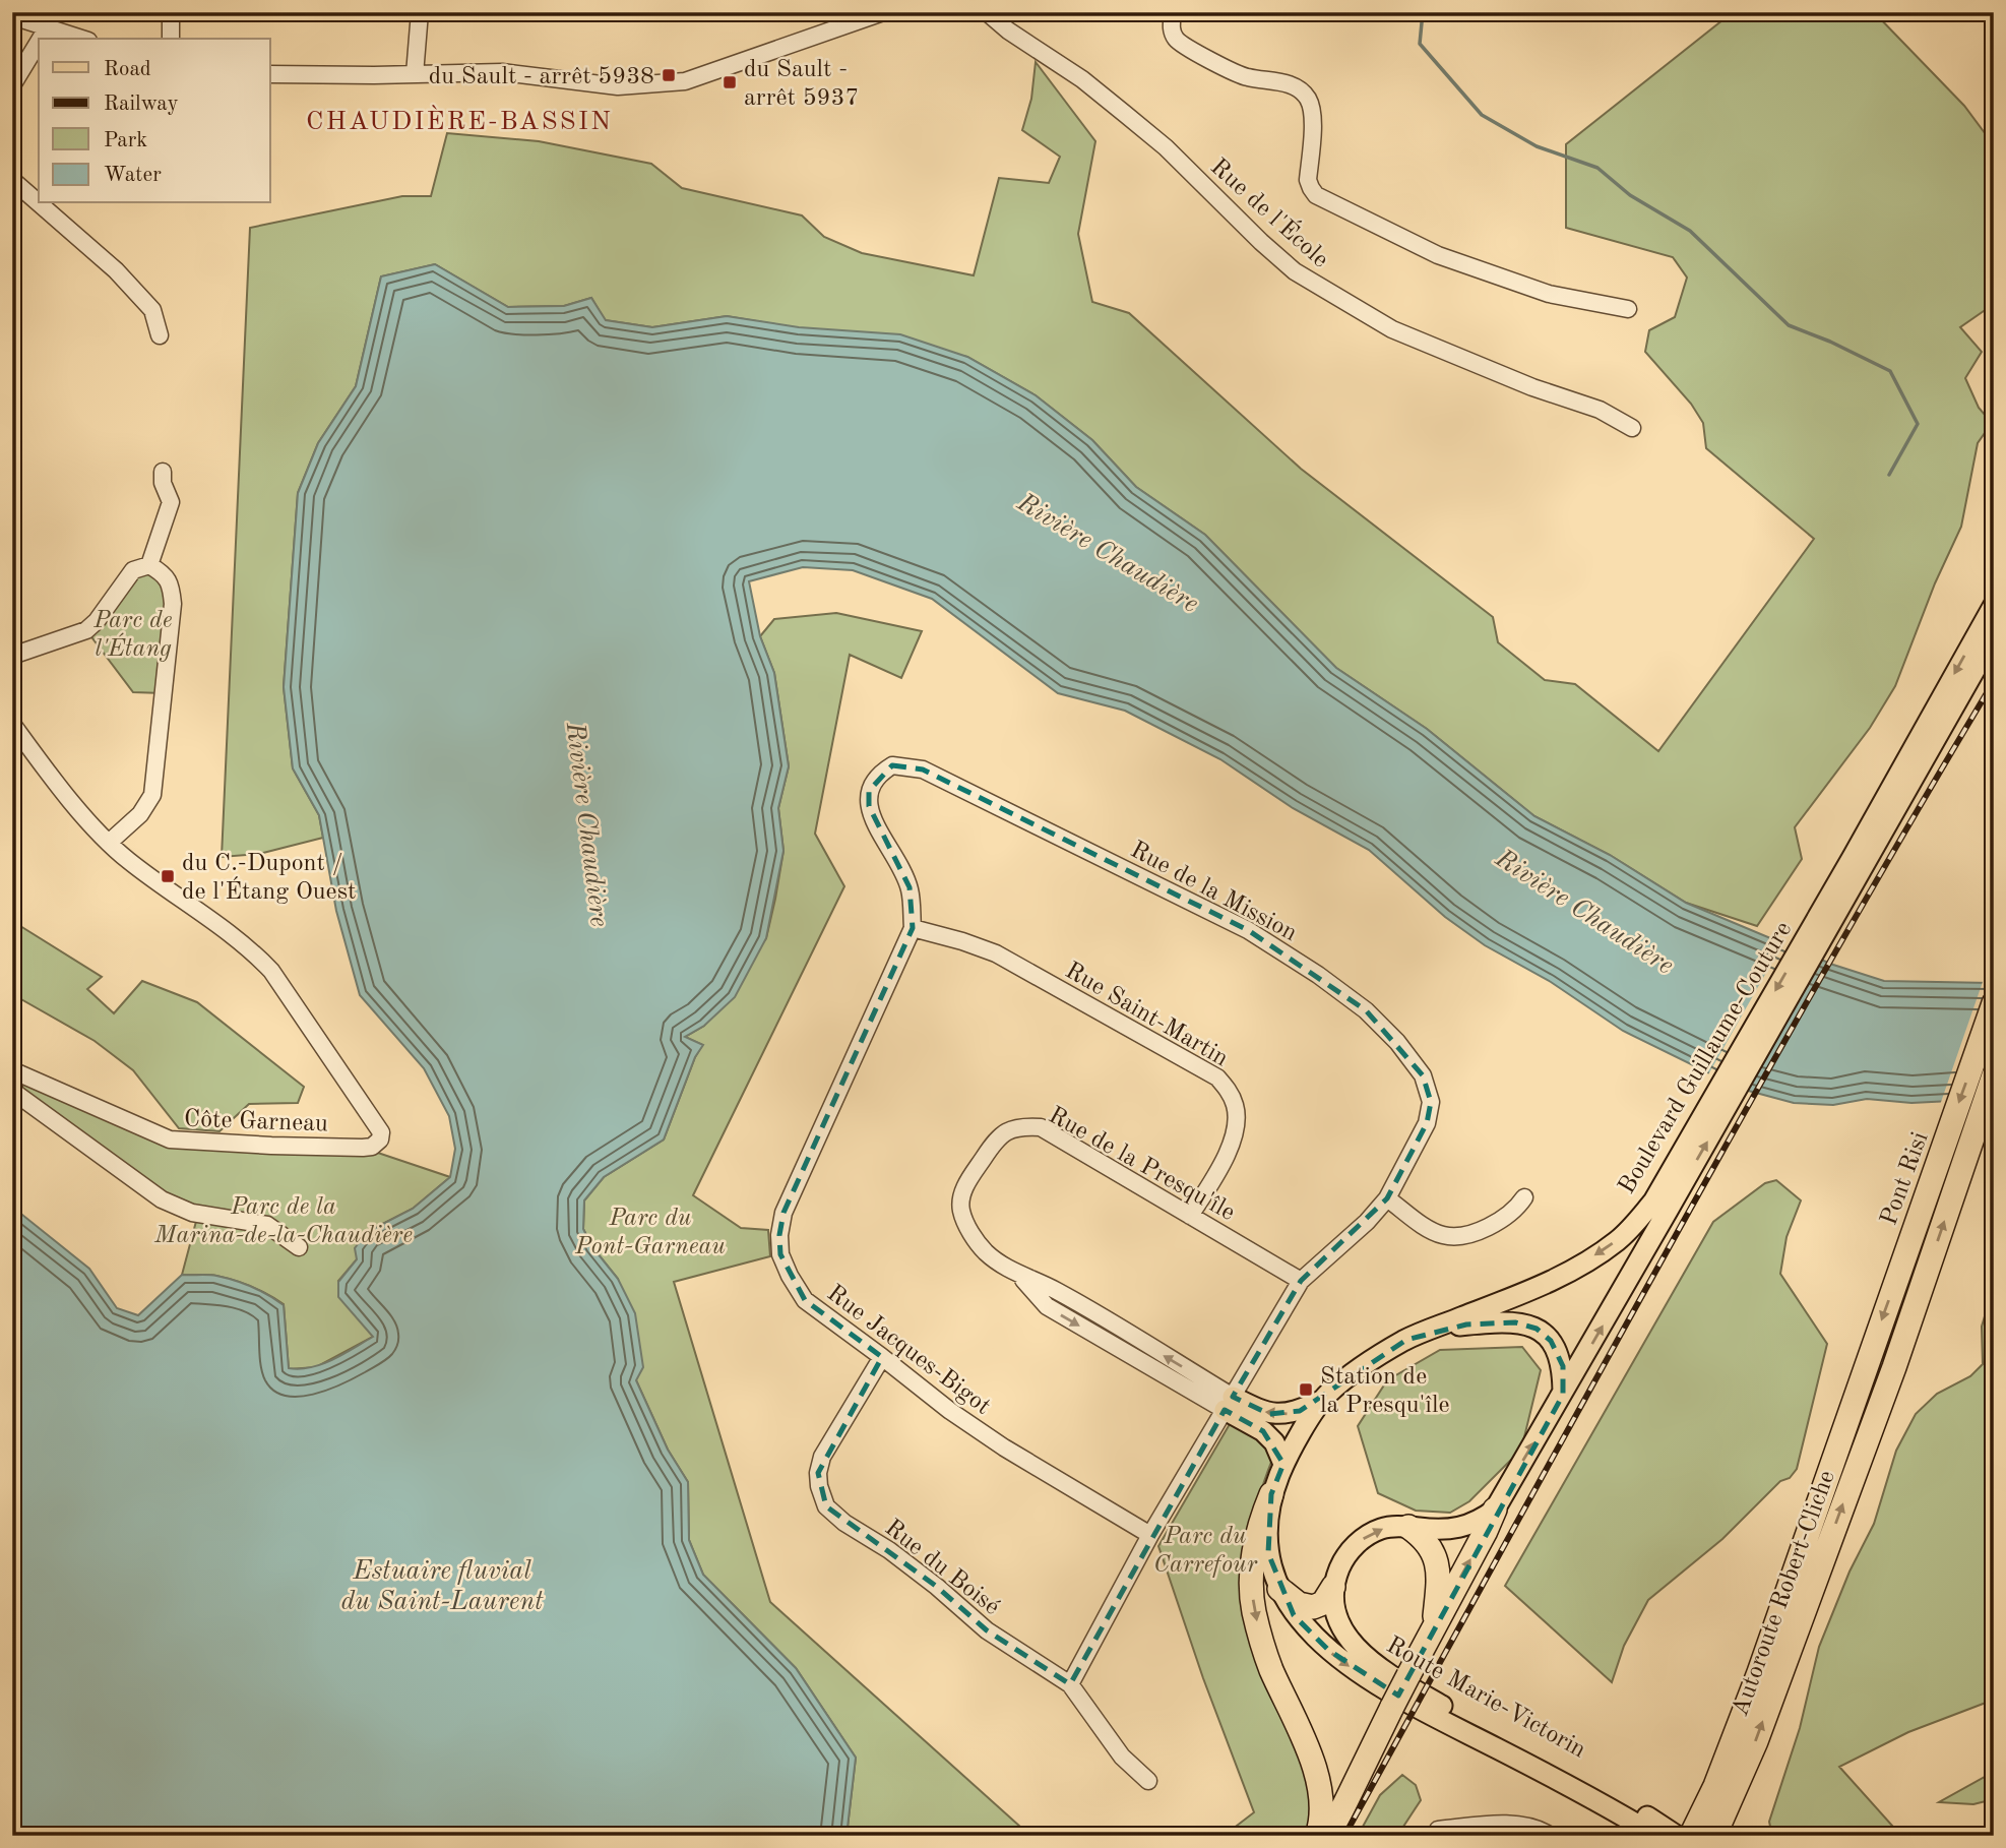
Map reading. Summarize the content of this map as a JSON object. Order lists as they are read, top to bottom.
{
  "streets": {
    "highway": ["Boulevard Guillaume-Couture", "Pont Risi", "Autoroute Robert-Cliche"],
    "main road": ["Route Marie-Victorin"],
    "street": [
      "Rue de l'École",
      "Rue de la Mission",
      "Rue Saint-Martin",
      "Côte Garneau",
      "Rue de la Presqu'île",
      "Rue Jacques-Bigot",
      "Rue du Boisé"
    ]
  },
  "crossings": [
    ["Rue de la Mission", "Rue Saint-Martin"],
    ["Rue de la Mission", "Rue de la Presqu'île"],
    ["Rue de la Mission", "Rue Jacques-Bigot"],
    ["Rue de la Mission", "Rue du Boisé"],
    ["Rue Saint-Martin", "Rue de la Presqu'île"],
    ["Rue Saint-Martin", "Rue Jacques-Bigot"],
    ["Boulevard Guillaume-Couture", "Route Marie-Victorin"],
    ["Pont Risi", "Autoroute Robert-Cliche"],
    ["Rue Jacques-Bigot", "Rue du Boisé"]
  ],
  "districts": ["CHAUDIÈRE-BASSIN"],
  "water": ["Rivière Chaudière", "Estuaire fluvial du Saint-Laurent"],
  "parks": [
    "Parc de l'Étang",
    "Parc de la Marina-de-la-Chaudière",
    "Parc du Pont-Garneau",
    "Parc du Carrefour"
  ],
  "places": {
    "transit": [
      "du Sault - arrêt 5938",
      "du Sault - arrêt 5937",
      "du C.-Dupont / de l'Étang Ouest",
      "Station de la Presqu'île"
    ]
  },
  "legend": [
    "Road",
    "Railway",
    "Park",
    "Water"
  ]
}
